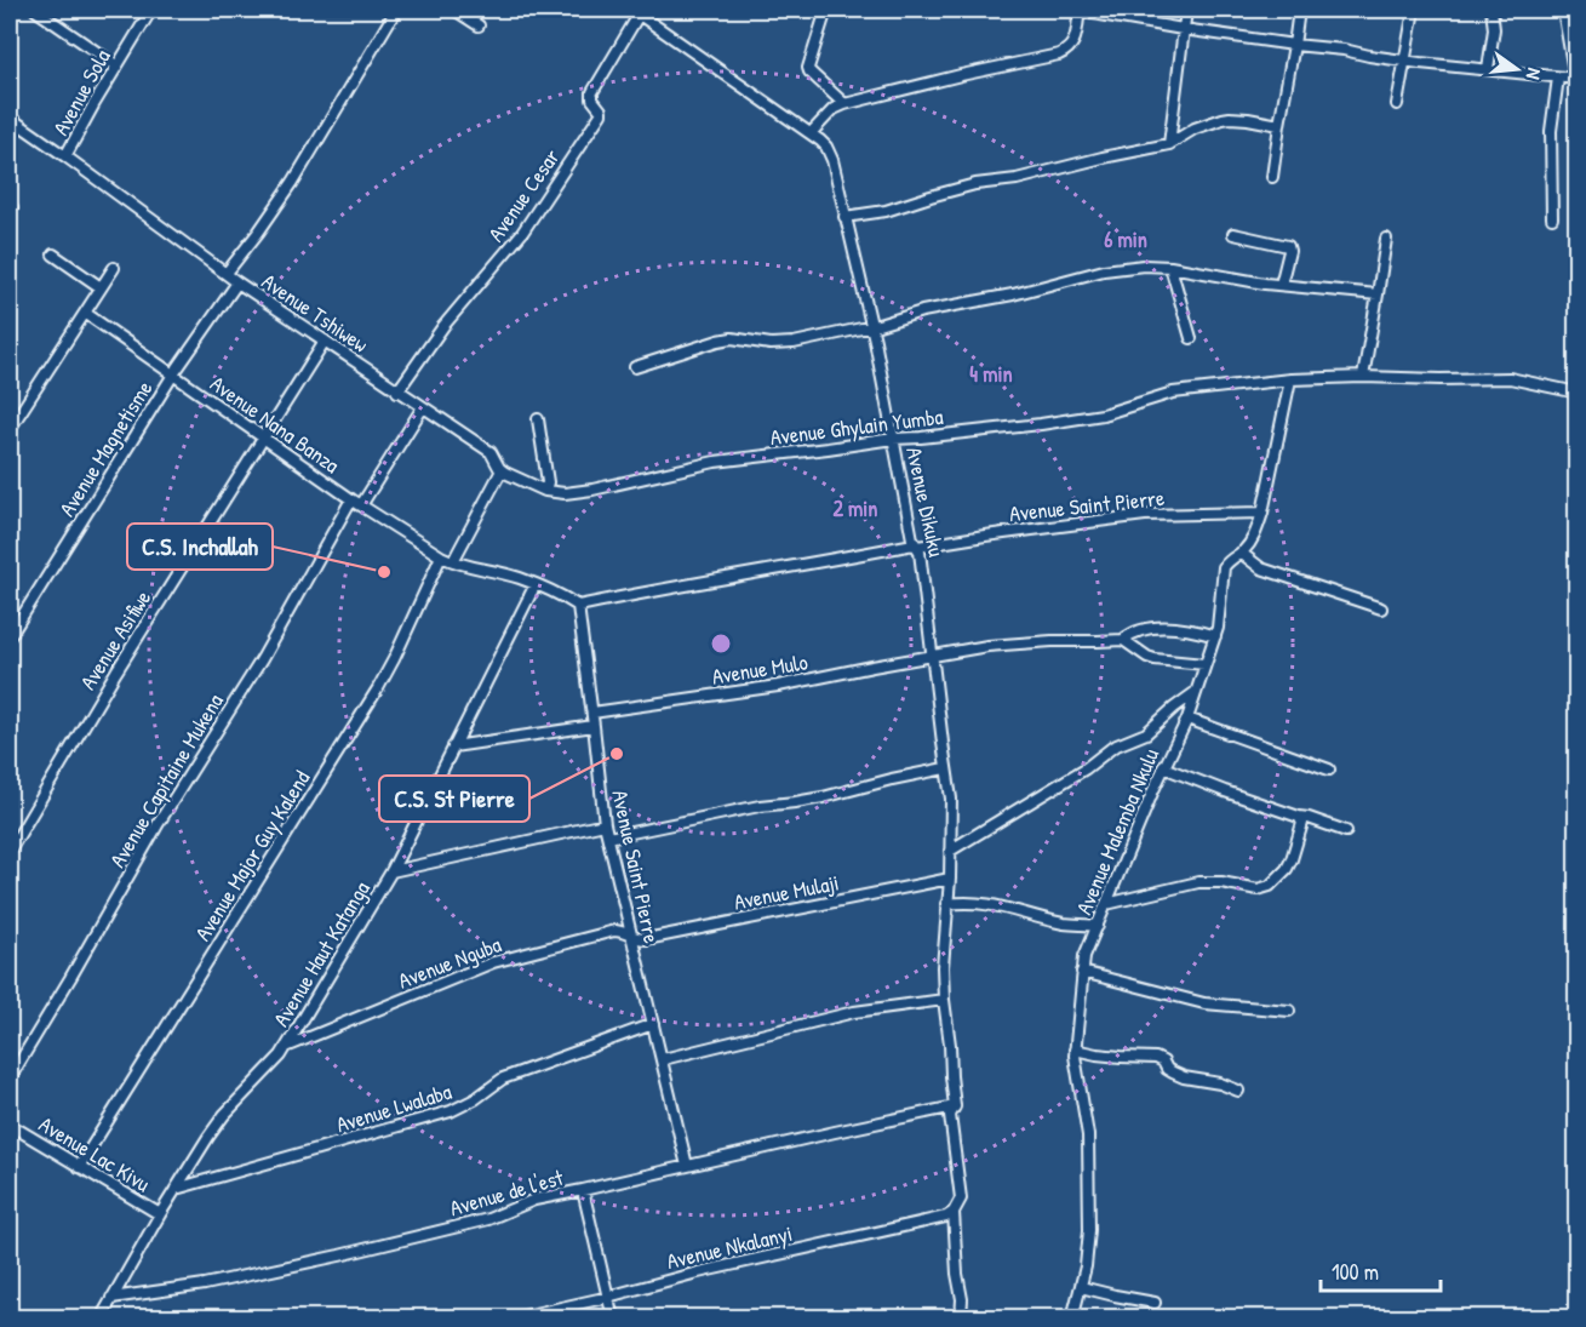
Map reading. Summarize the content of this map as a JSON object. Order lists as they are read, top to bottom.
{
  "streets": {
    "street": [
      "Avenue Sola",
      "Avenue Cesar",
      "Avenue Tshiwew",
      "Avenue Nana Banza",
      "Avenue Ghylain Yumba",
      "Avenue Magnetisme",
      "Avenue Dikuku",
      "Avenue Saint Pierre",
      "Avenue Asifiwe",
      "Avenue Mulo",
      "Avenue Capitaine Mukena",
      "Avenue Malemba Nkulu",
      "Avenue Major Guy Kalend",
      "Avenue Mulaji",
      "Avenue Haut Katanga",
      "Avenue Nguba",
      "Avenue Lwalaba",
      "Avenue Lac Kivu",
      "Avenue de l'est",
      "Avenue Nkalanyi"
    ]
  },
  "crossings": [
    ["Avenue Sola", "Avenue Tshiwew"],
    ["Avenue Cesar", "Avenue Tshiwew"],
    ["Avenue Cesar", "Avenue Dikuku"],
    ["Avenue Tshiwew", "Avenue Ghylain Yumba"],
    ["Avenue Tshiwew", "Avenue Magnetisme"],
    ["Avenue Tshiwew", "Avenue Asifiwe"],
    ["Avenue Nana Banza", "Avenue Magnetisme"],
    ["Avenue Nana Banza", "Avenue Saint Pierre"],
    ["Avenue Nana Banza", "Avenue Asifiwe"],
    ["Avenue Nana Banza", "Avenue Capitaine Mukena"],
    ["Avenue Nana Banza", "Avenue Major Guy Kalend"],
    ["Avenue Nana Banza", "Avenue Haut Katanga"],
    ["Avenue Ghylain Yumba", "Avenue Dikuku"],
    ["Avenue Ghylain Yumba", "Avenue Malemba Nkulu"],
    ["Avenue Dikuku", "Avenue Saint Pierre"],
    ["Avenue Dikuku", "Avenue Mulo"],
    ["Avenue Dikuku", "Avenue Mulaji"],
    ["Avenue Dikuku", "Avenue de l'est"],
    ["Avenue Dikuku", "Avenue Nkalanyi"],
    ["Avenue Saint Pierre", "Avenue Mulo"],
    ["Avenue Saint Pierre", "Avenue Malemba Nkulu"],
    ["Avenue Saint Pierre", "Avenue Mulaji"],
    ["Avenue Saint Pierre", "Avenue Nguba"],
    ["Avenue Saint Pierre", "Avenue Lwalaba"],
    ["Avenue Saint Pierre", "Avenue de l'est"],
    ["Avenue Mulo", "Avenue Malemba Nkulu"],
    ["Avenue Major Guy Kalend", "Avenue Lac Kivu"],
    ["Avenue Mulaji", "Avenue Nguba"],
    ["Avenue Haut Katanga", "Avenue Nguba"],
    ["Avenue Haut Katanga", "Avenue Lwalaba"],
    ["Avenue Haut Katanga", "Avenue Lac Kivu"],
    ["Avenue Haut Katanga", "Avenue de l'est"]
  ],
  "places": ["C.S. Inchallah", "C.S. St Pierre"],
  "scale_bar": "100 m",
  "north": "right",
  "rings": ["6 min", "4 min", "2 min"]
}
